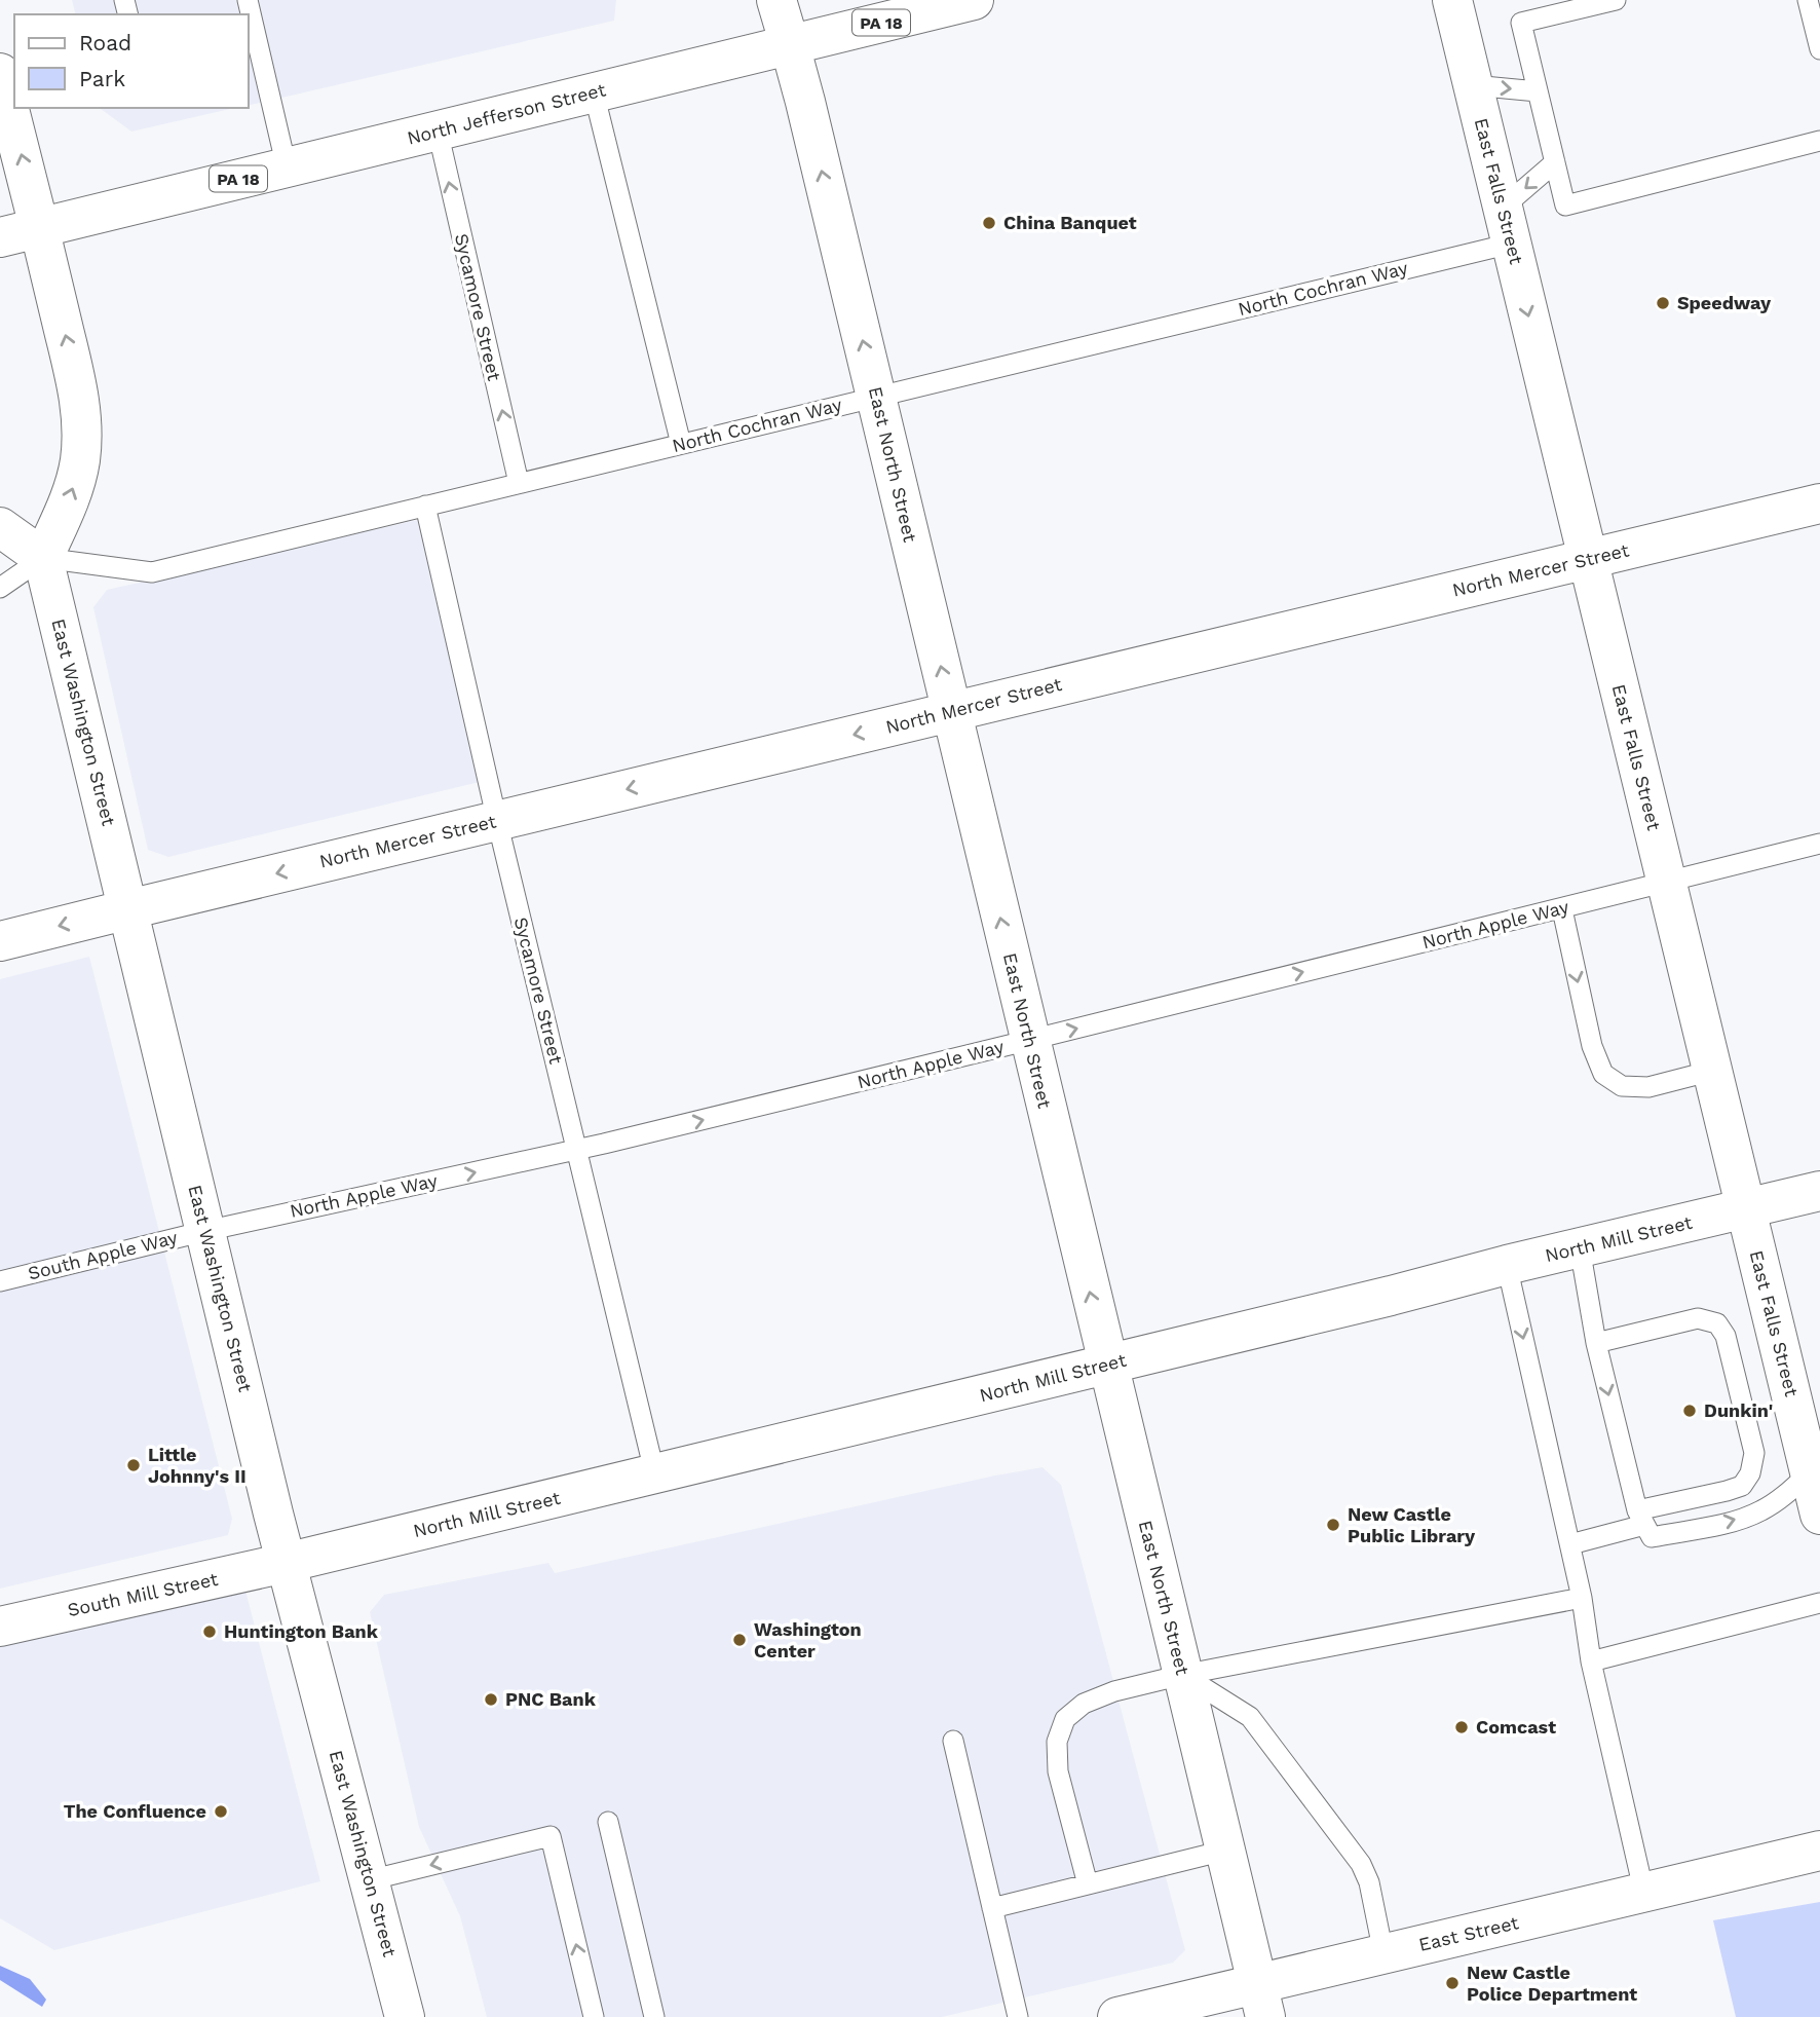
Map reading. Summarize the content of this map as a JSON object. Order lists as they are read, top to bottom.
{
  "streets": {
    "street": [
      "PA 18",
      "North Jefferson Street",
      "East Falls Street",
      "East North Street",
      "North Mercer Street",
      "East Washington Street",
      "North Mill Street",
      "South Mill Street",
      "East Street"
    ],
    "lane": [
      "North Cochran Way",
      "Sycamore Street",
      "North Apple Way",
      "South Apple Way"
    ]
  },
  "crossings": [
    ["PA 18", "North Jefferson Street"],
    ["North Jefferson Street", "Sycamore Street"],
    ["North Jefferson Street", "East North Street"],
    ["East Falls Street", "North Cochran Way"],
    ["East Falls Street", "North Mercer Street"],
    ["East Falls Street", "North Apple Way"],
    ["East Falls Street", "North Mill Street"],
    ["North Cochran Way", "Sycamore Street"],
    ["North Cochran Way", "East North Street"],
    ["North Cochran Way", "East Washington Street"],
    ["Sycamore Street", "North Mercer Street"],
    ["Sycamore Street", "North Apple Way"],
    ["Sycamore Street", "North Mill Street"],
    ["East North Street", "North Mercer Street"],
    ["East North Street", "North Apple Way"],
    ["East North Street", "North Mill Street"],
    ["East North Street", "East Street"],
    ["North Mercer Street", "East Washington Street"],
    ["East Washington Street", "North Apple Way"],
    ["East Washington Street", "North Mill Street"],
    ["East Washington Street", "South Apple Way"],
    ["East Washington Street", "South Mill Street"],
    ["North Apple Way", "South Apple Way"],
    ["North Mill Street", "South Mill Street"]
  ],
  "one_way": ["East North Street", "North Mercer Street", "North Apple Way"],
  "places": [
    "China Banquet",
    "Speedway",
    "Dunkin'",
    "Little Johnny's II",
    "New Castle Public Library",
    "Huntington Bank",
    "Washington Center",
    "PNC Bank",
    "Comcast",
    "The Confluence",
    "New Castle Police Department"
  ],
  "legend": ["Road", "Park"]
}
